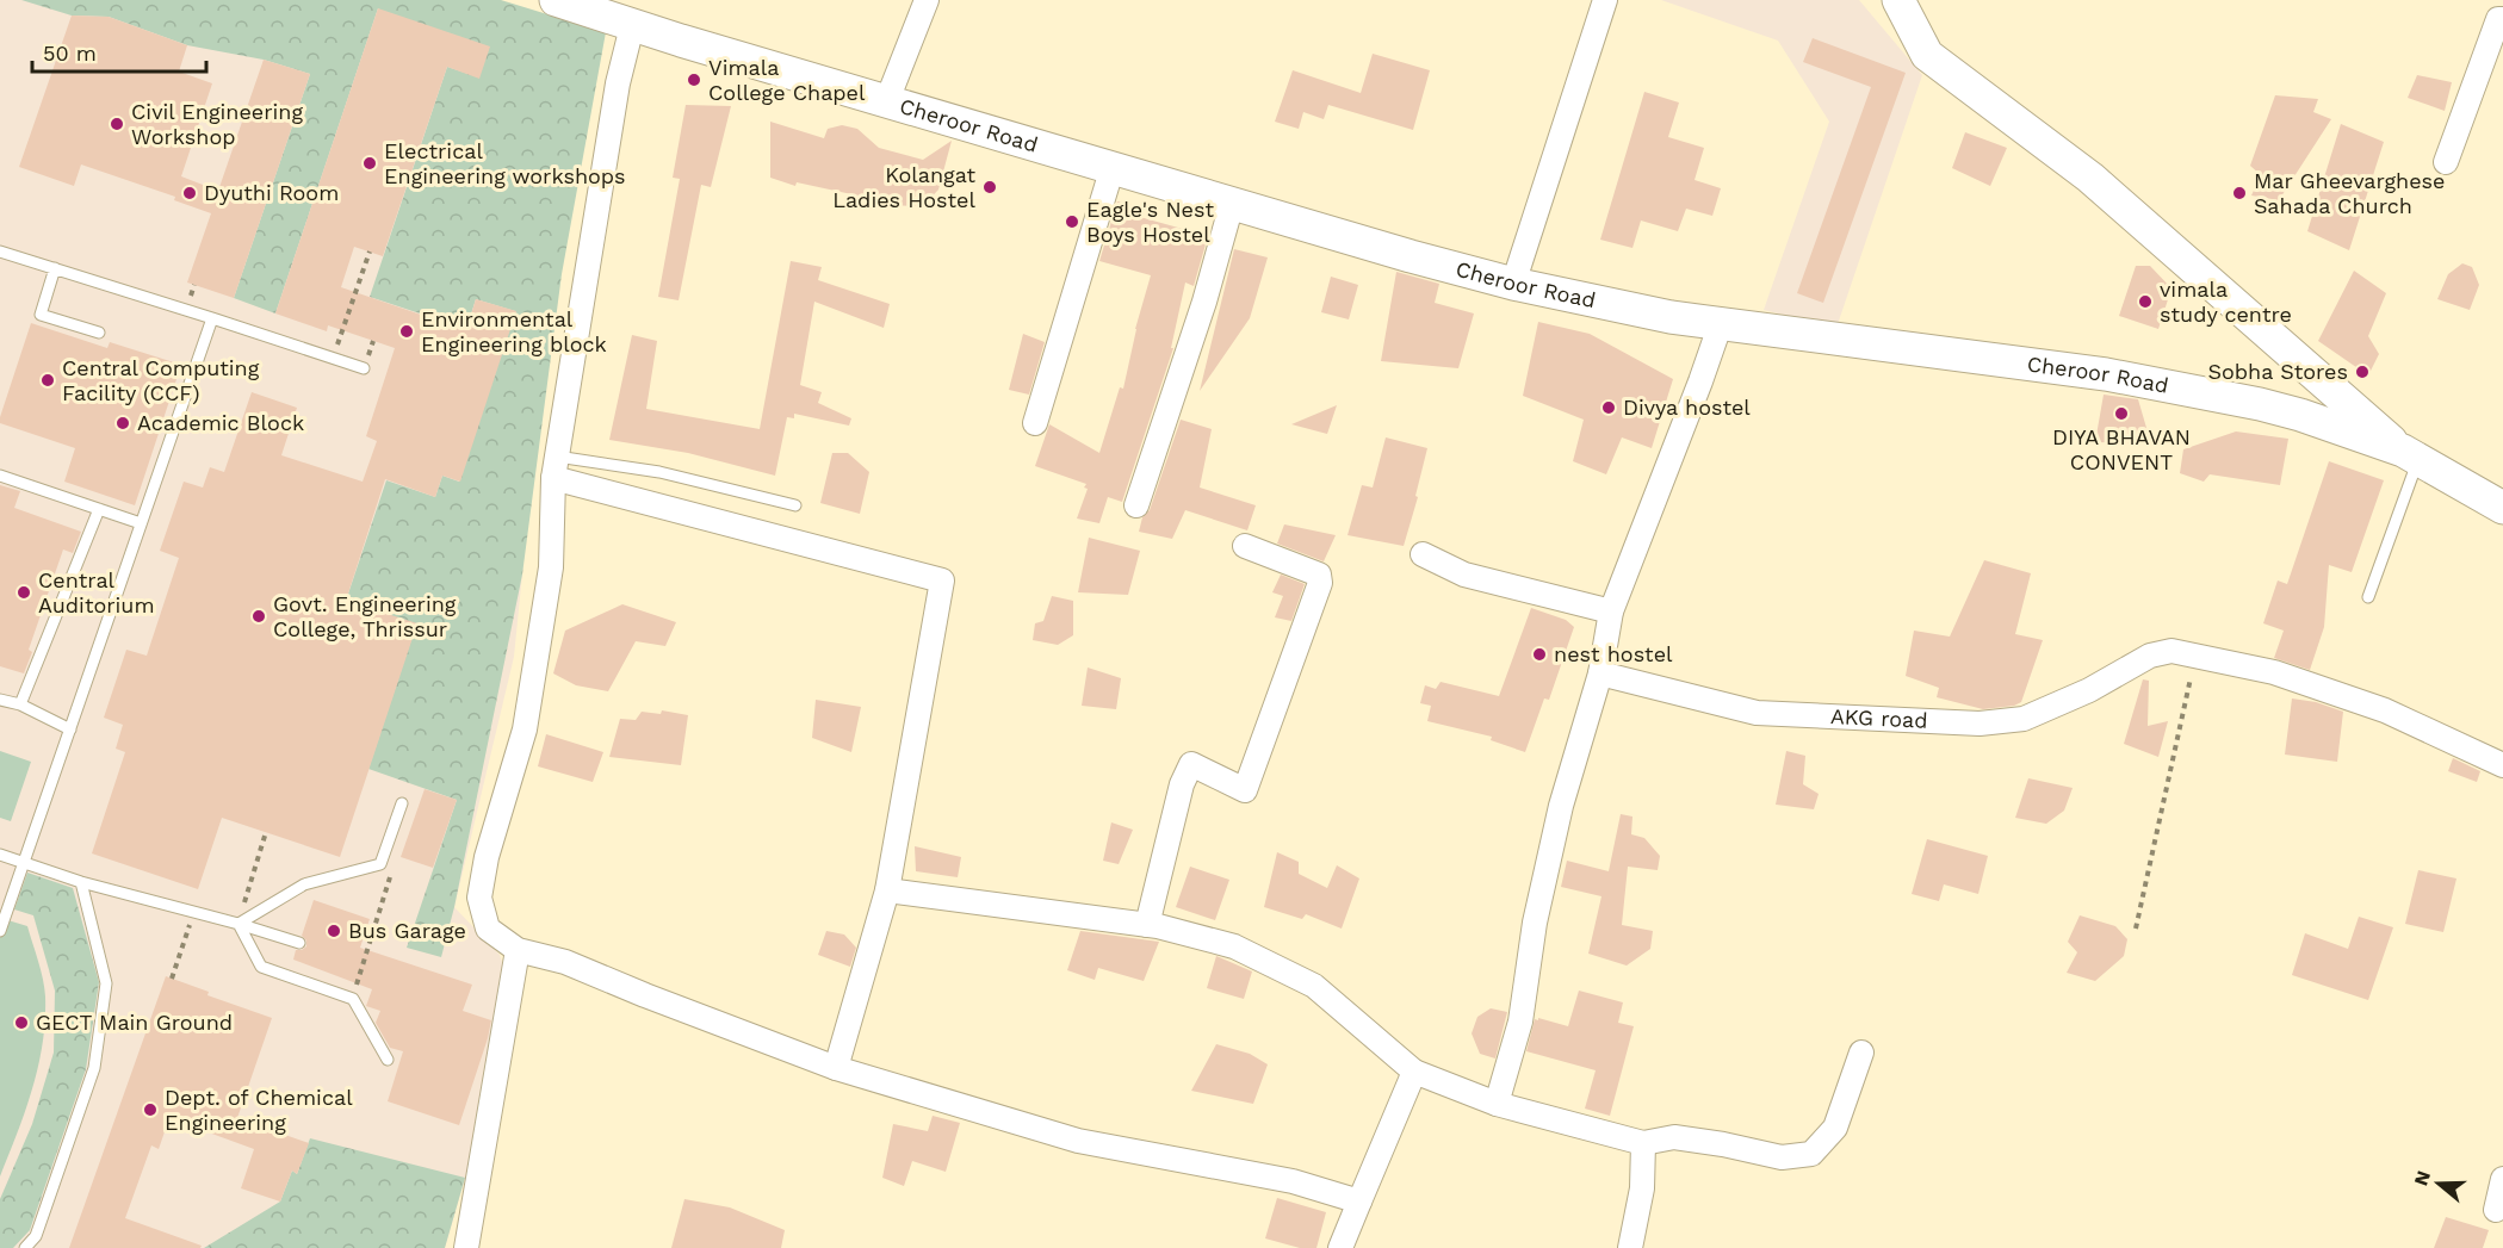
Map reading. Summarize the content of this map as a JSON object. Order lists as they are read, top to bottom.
{
  "streets": {
    "main road": ["Cheroor Road"],
    "street": ["AKG road"]
  },
  "places": [
    "Vimala College Chapel",
    "Civil Engineering Workshop",
    "Electrical Engineering workshops",
    "Kolangat Ladies Hostel",
    "Dyuthi Room",
    "Mar Gheevarghese Sahada Church",
    "Eagle's Nest Boys Hostel",
    "vimala study centre",
    "Environmental Engineering block",
    "Sobha Stores",
    "Central Computing Facility (CCF)",
    "Divya hostel",
    "DIYA BHAVAN CONVENT",
    "Academic Block",
    "Central Auditorium",
    "Govt. Engineering College, Thrissur",
    "nest hostel",
    "Bus Garage",
    "GECT Main Ground",
    "Dept. of Chemical Engineering"
  ],
  "scale_bar": "50 m",
  "north": "left"
}
